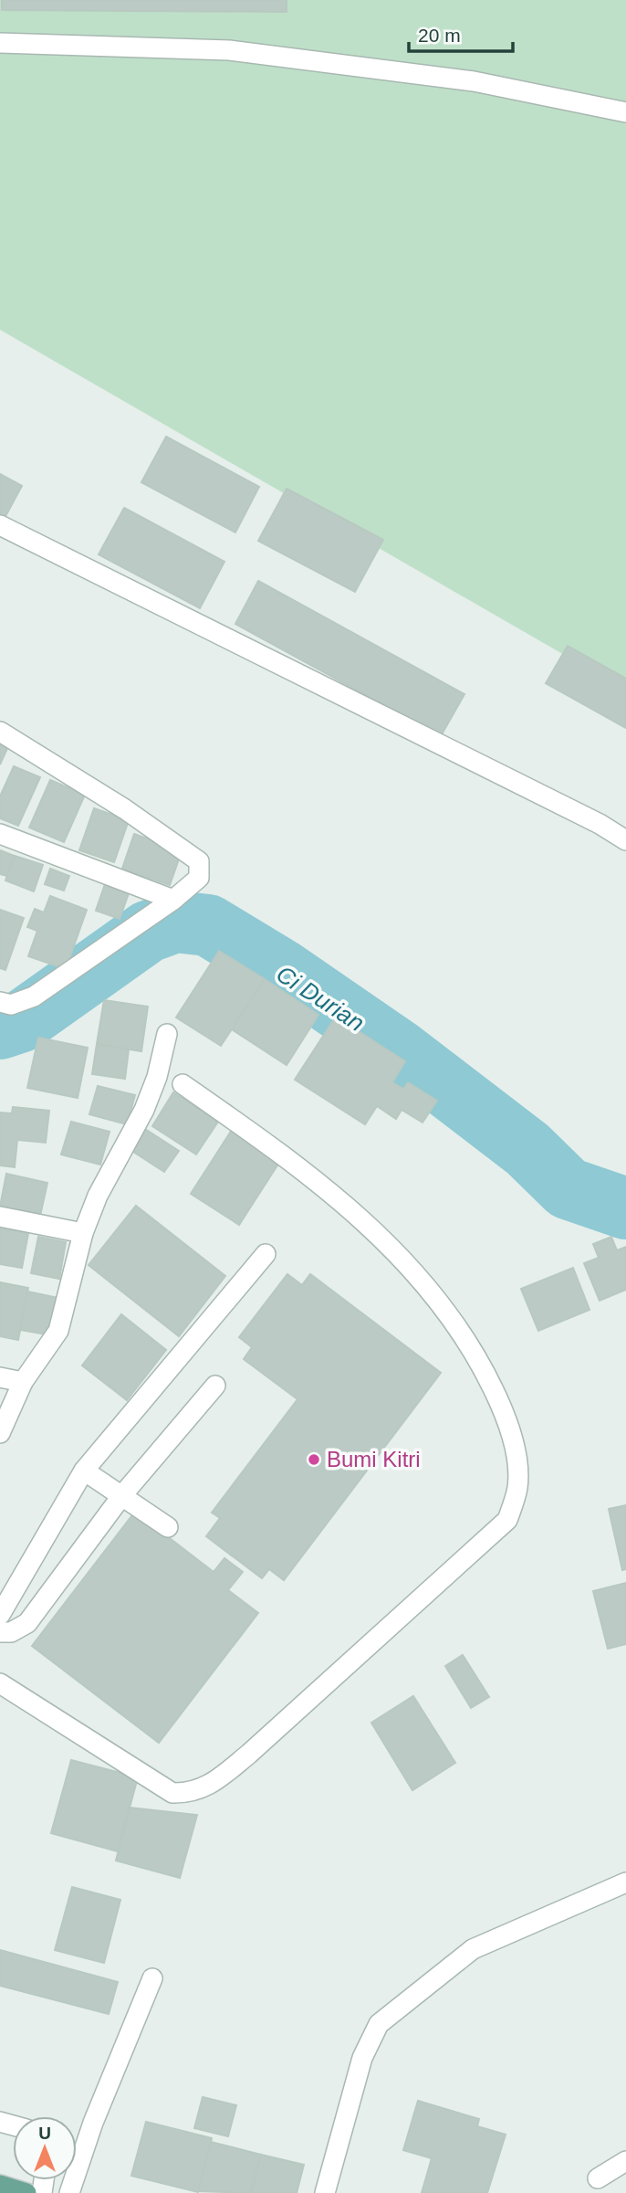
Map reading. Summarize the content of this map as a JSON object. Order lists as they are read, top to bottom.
{
  "water": ["Ci Durian"],
  "places": ["Bumi Kitri"],
  "scale_bar": "20 m",
  "north": "top"
}
